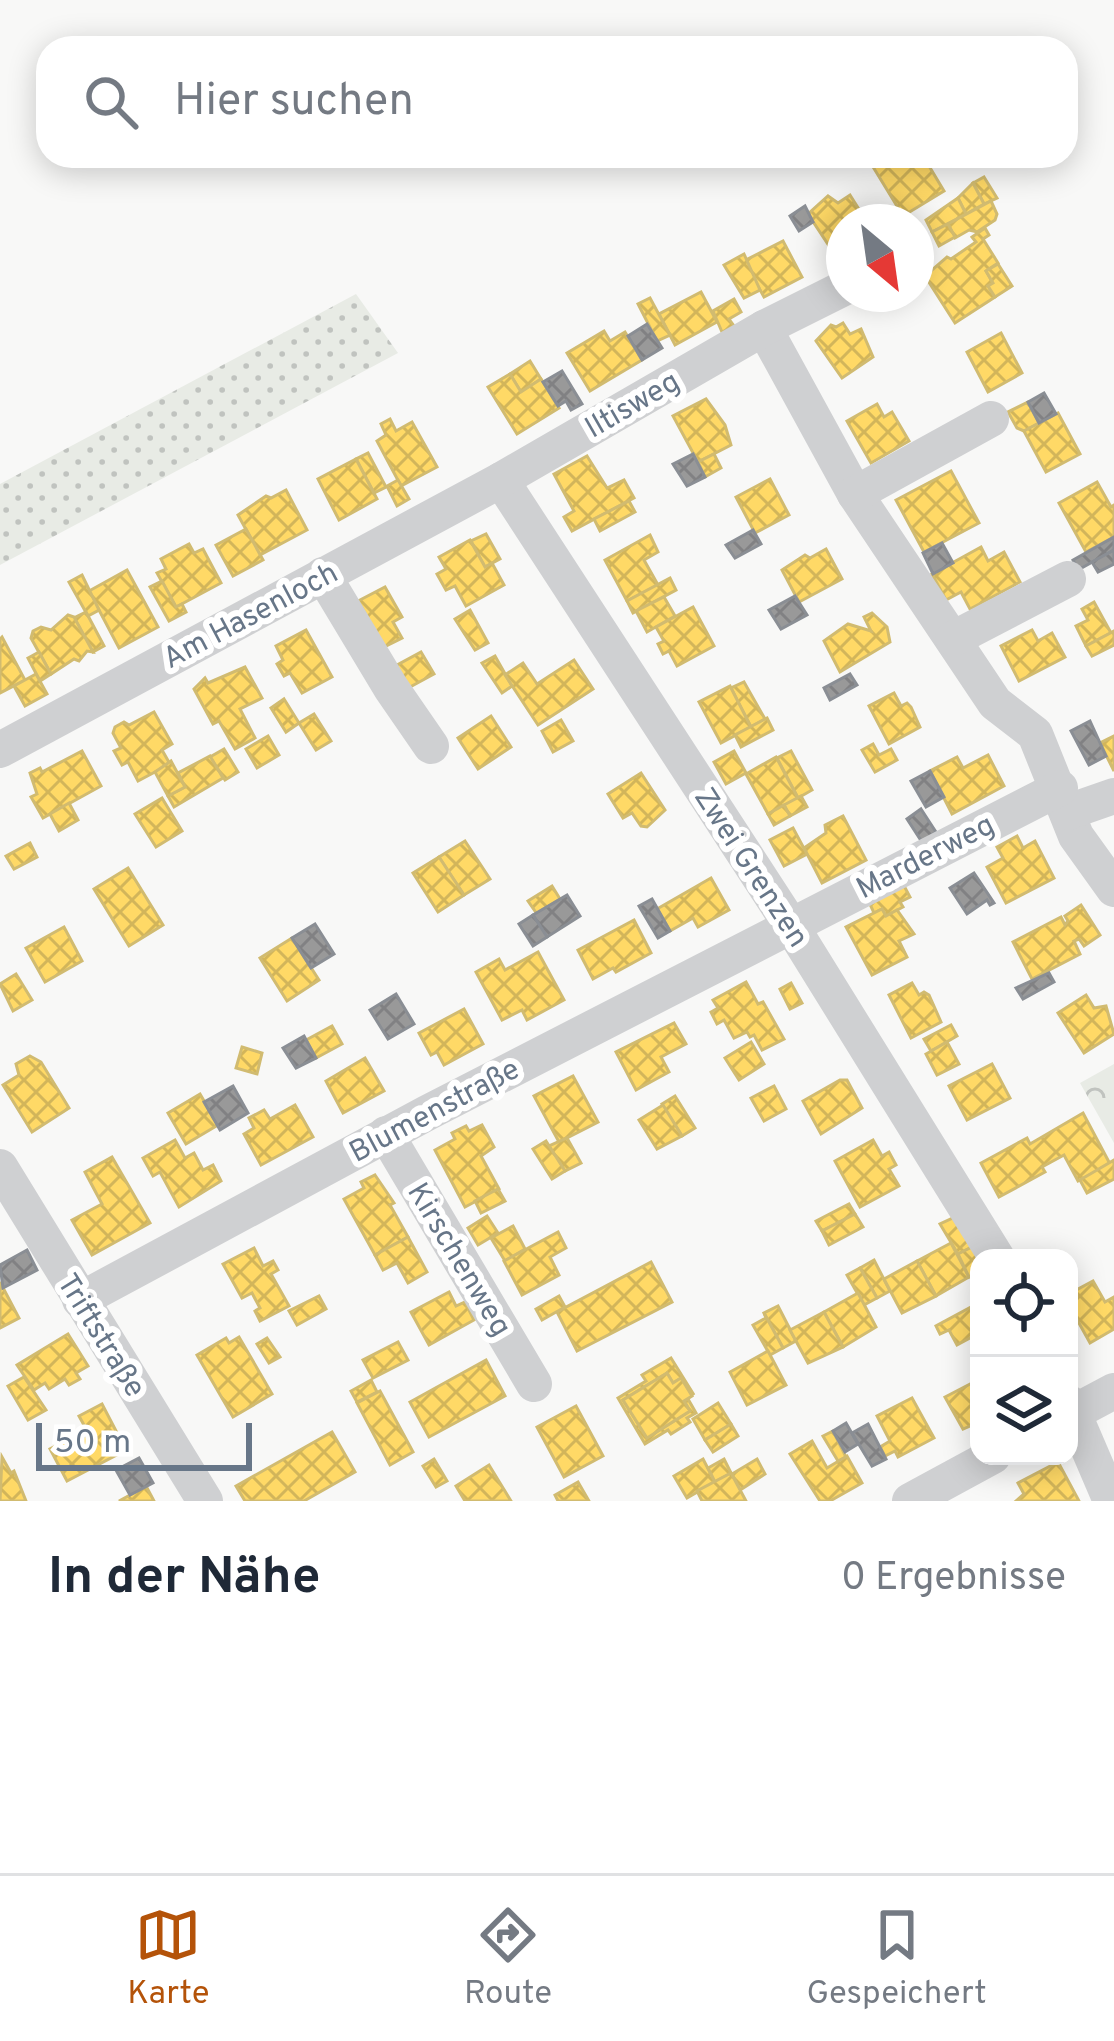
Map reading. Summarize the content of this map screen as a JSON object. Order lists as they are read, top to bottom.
{
  "streets": {
    "street": [
      "Iltisweg",
      "Am Hasenloch",
      "Marderweg",
      "Zwei Grenzen",
      "Blumenstraße",
      "Kirschenweg",
      "Triftstraße"
    ]
  },
  "crossings": [
    ["Iltisweg", "Am Hasenloch"],
    ["Iltisweg", "Zwei Grenzen"],
    ["Am Hasenloch", "Zwei Grenzen"],
    ["Marderweg", "Zwei Grenzen"],
    ["Marderweg", "Blumenstraße"],
    ["Zwei Grenzen", "Blumenstraße"],
    ["Blumenstraße", "Kirschenweg"],
    ["Blumenstraße", "Triftstraße"]
  ],
  "scale_bar": "50 m",
  "north": "bottom right",
  "page": {
    "search": "Hier suchen",
    "scale": "50 m",
    "heading": ["In der Nähe", "0 Ergebnisse"],
    "nav": ["Karte", "Route", "Gespeichert"]
  }
}
